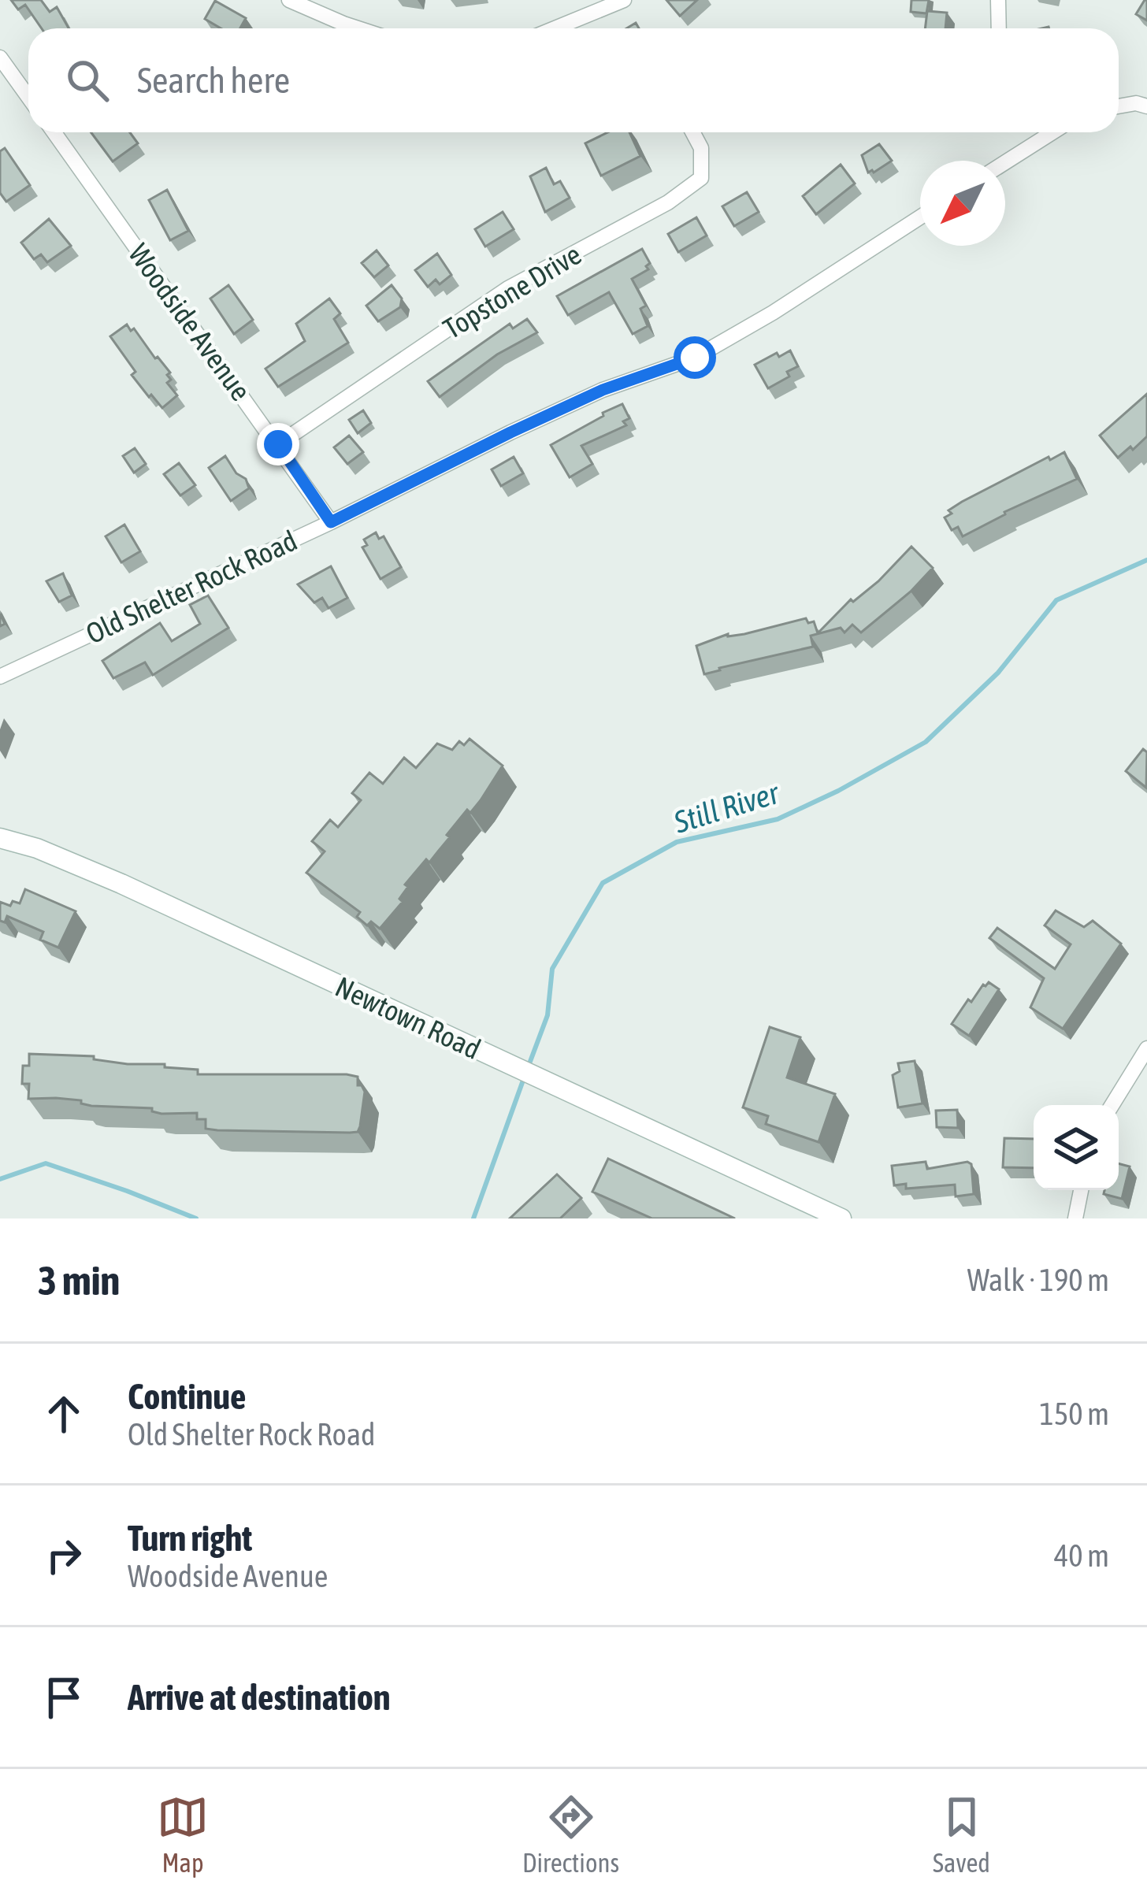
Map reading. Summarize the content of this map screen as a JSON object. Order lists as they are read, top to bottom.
{
  "streets": {
    "main road": ["Newtown Road"],
    "street": ["Topstone Drive", "Woodside Avenue", "Old Shelter Rock Road"]
  },
  "crossings": [
    ["Topstone Drive", "Woodside Avenue"],
    ["Woodside Avenue", "Old Shelter Rock Road"]
  ],
  "water": ["Still River"],
  "north": "bottom left",
  "page": {
    "search": "Search here",
    "heading": ["3 min", "Walk · 190 m"],
    "list": [
      ["Continue", "Old Shelter Rock Road", "150 m"],
      ["Turn right", "Woodside Avenue", "40 m"],
      "Arrive at destination"
    ],
    "nav": ["Map", "Directions", "Saved"]
  }
}
